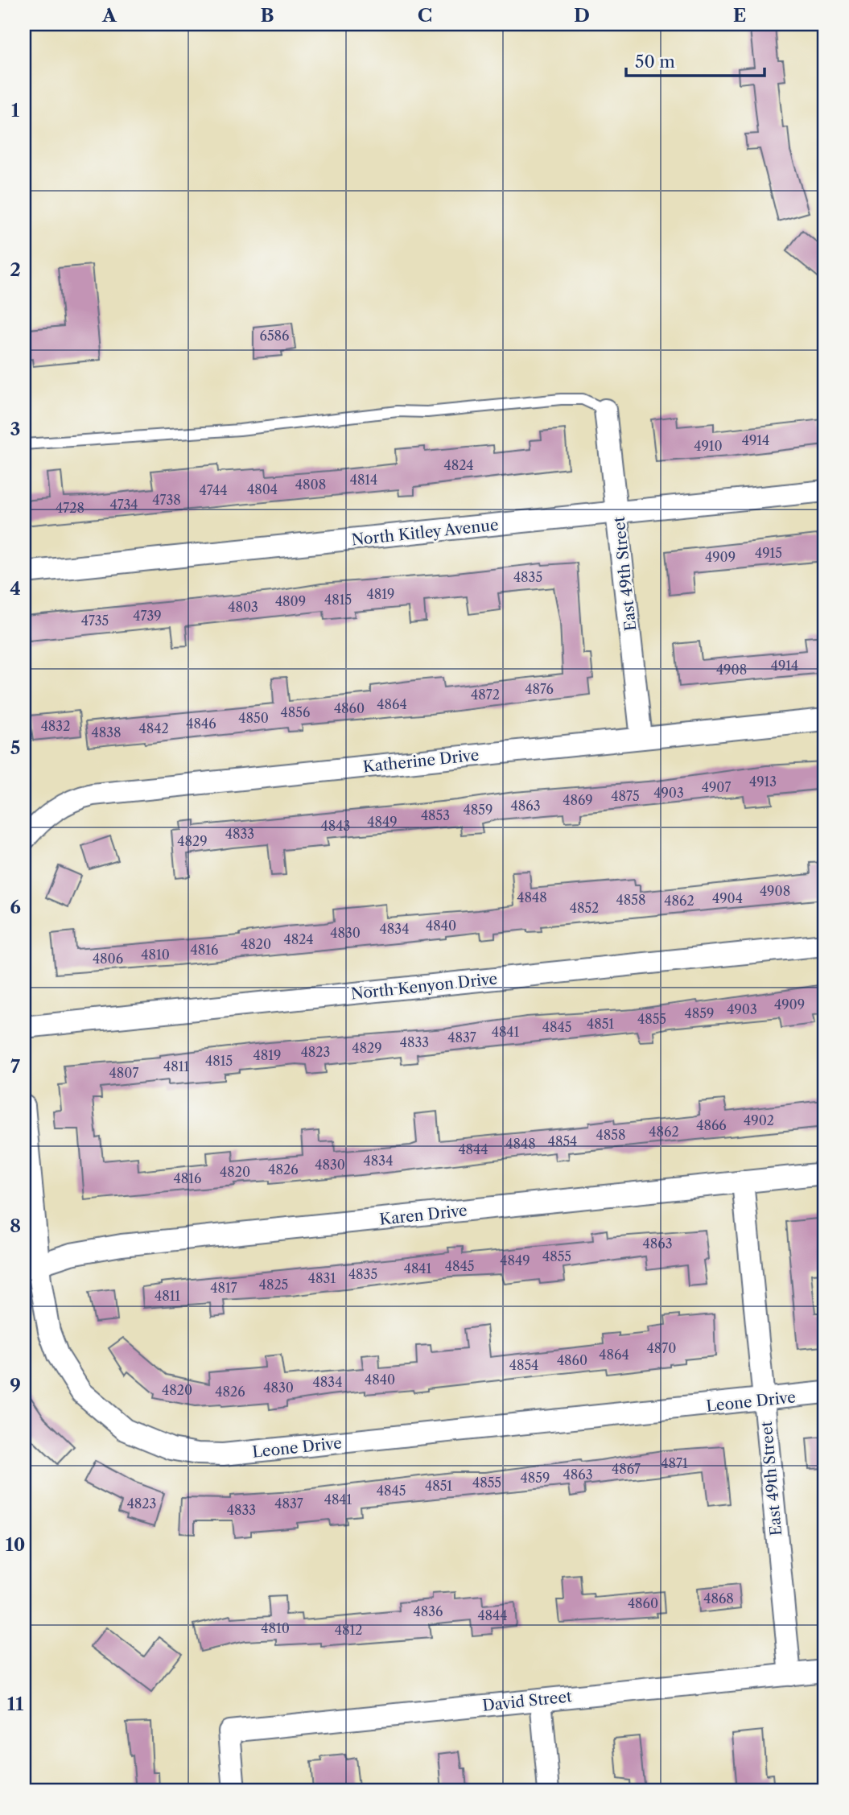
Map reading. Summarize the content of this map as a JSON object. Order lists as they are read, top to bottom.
{
  "streets": {
    "street": [
      "North Kitley Avenue",
      "East 49th Street",
      "Katherine Drive",
      "North Kenyon Drive",
      "Karen Drive",
      "Leone Drive",
      "David Street"
    ]
  },
  "crossings": [
    ["North Kitley Avenue", "East 49th Street"],
    ["East 49th Street", "Katherine Drive"],
    ["East 49th Street", "Karen Drive"],
    ["East 49th Street", "Leone Drive"],
    ["East 49th Street", "David Street"],
    ["Karen Drive", "Leone Drive"]
  ],
  "house_numbers": [
    "6586",
    "4914",
    "4910",
    "4824",
    "4814",
    "4808",
    "4804",
    "4744",
    "4738",
    "4734",
    "4728",
    "4915",
    "4909",
    "4835",
    "4819",
    "4815",
    "4809",
    "4803",
    "4739",
    "4735",
    "4914",
    "4908",
    "4876",
    "4872",
    "4864",
    "4860",
    "4856",
    "4850",
    "4846",
    "4832",
    "4842",
    "4838",
    "4913",
    "4907",
    "4903",
    "4875",
    "4869",
    "4863",
    "4859",
    "4853",
    "4849",
    "4843",
    "4833",
    "4829",
    "4908",
    "4848",
    "4904",
    "4858",
    "4862",
    "4852",
    "4840",
    "4834",
    "4830",
    "4824",
    "4820",
    "4816",
    "4810",
    "4806",
    "4909",
    "4903",
    "4859",
    "4855",
    "4851",
    "4845",
    "4841",
    "4837",
    "4833",
    "4829",
    "4823",
    "4819",
    "4815",
    "4811",
    "4807",
    "4902",
    "4866",
    "4862",
    "4858",
    "4854",
    "4848",
    "4844",
    "4834",
    "4830",
    "4826",
    "4820",
    "4816",
    "4863",
    "4855",
    "4849",
    "4845",
    "4841",
    "4835",
    "4831",
    "4825",
    "4817",
    "4811",
    "4870",
    "4864",
    "4860",
    "4854",
    "4840",
    "4834",
    "4830",
    "4820",
    "4826",
    "4871",
    "4867",
    "4863",
    "4859",
    "4855",
    "4851",
    "4845",
    "4841",
    "4823",
    "4837",
    "4833",
    "4868",
    "4860",
    "4836",
    "4844",
    "4810",
    "4812"
  ],
  "scale_bar": "50 m",
  "grid": {
    "columns": [
      "A",
      "B",
      "C",
      "D",
      "E"
    ],
    "rows": [
      "1",
      "2",
      "3",
      "4",
      "5",
      "6",
      "7",
      "8",
      "9",
      "10",
      "11"
    ]
  }
}
